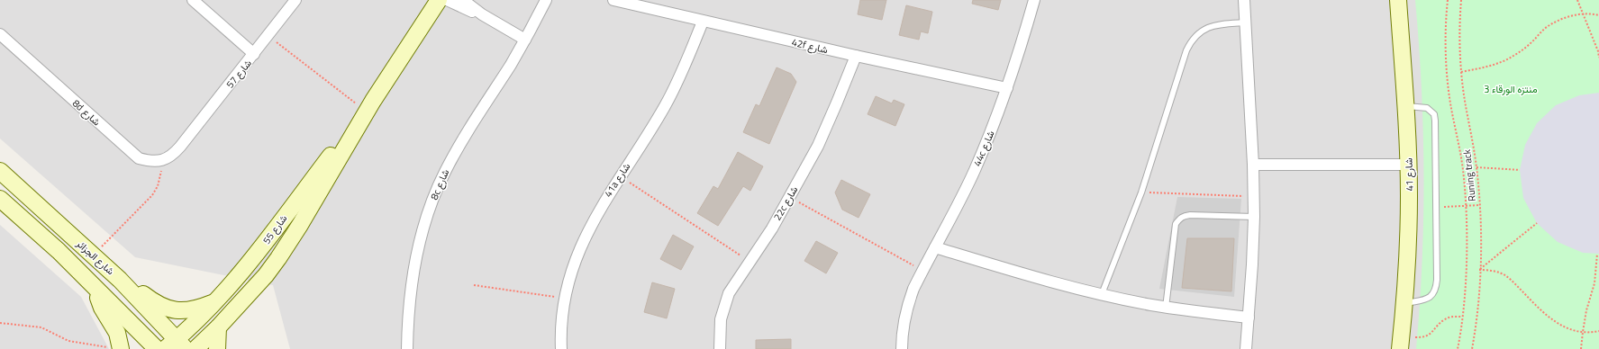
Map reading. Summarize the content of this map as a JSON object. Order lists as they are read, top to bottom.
{
  "streets": {
    "street": [
      "42f شارع",
      "شارع 57",
      "8d شارع",
      "44c شارع",
      "شارع 41",
      "41a شارع",
      "8c شارع",
      "22c شارع",
      "شارع 55",
      "شارع الجزائر"
    ],
    "path": ["Runing track"]
  },
  "crossings": [
    ["42f شارع", "44c شارع"],
    ["42f شارع", "41a شارع"],
    ["42f شارع", "22c شارع"],
    ["شارع 57", "8d شارع"],
    ["شارع 55", "شارع الجزائر"]
  ],
  "parks": ["منتزه الورقاء 3"]
}
